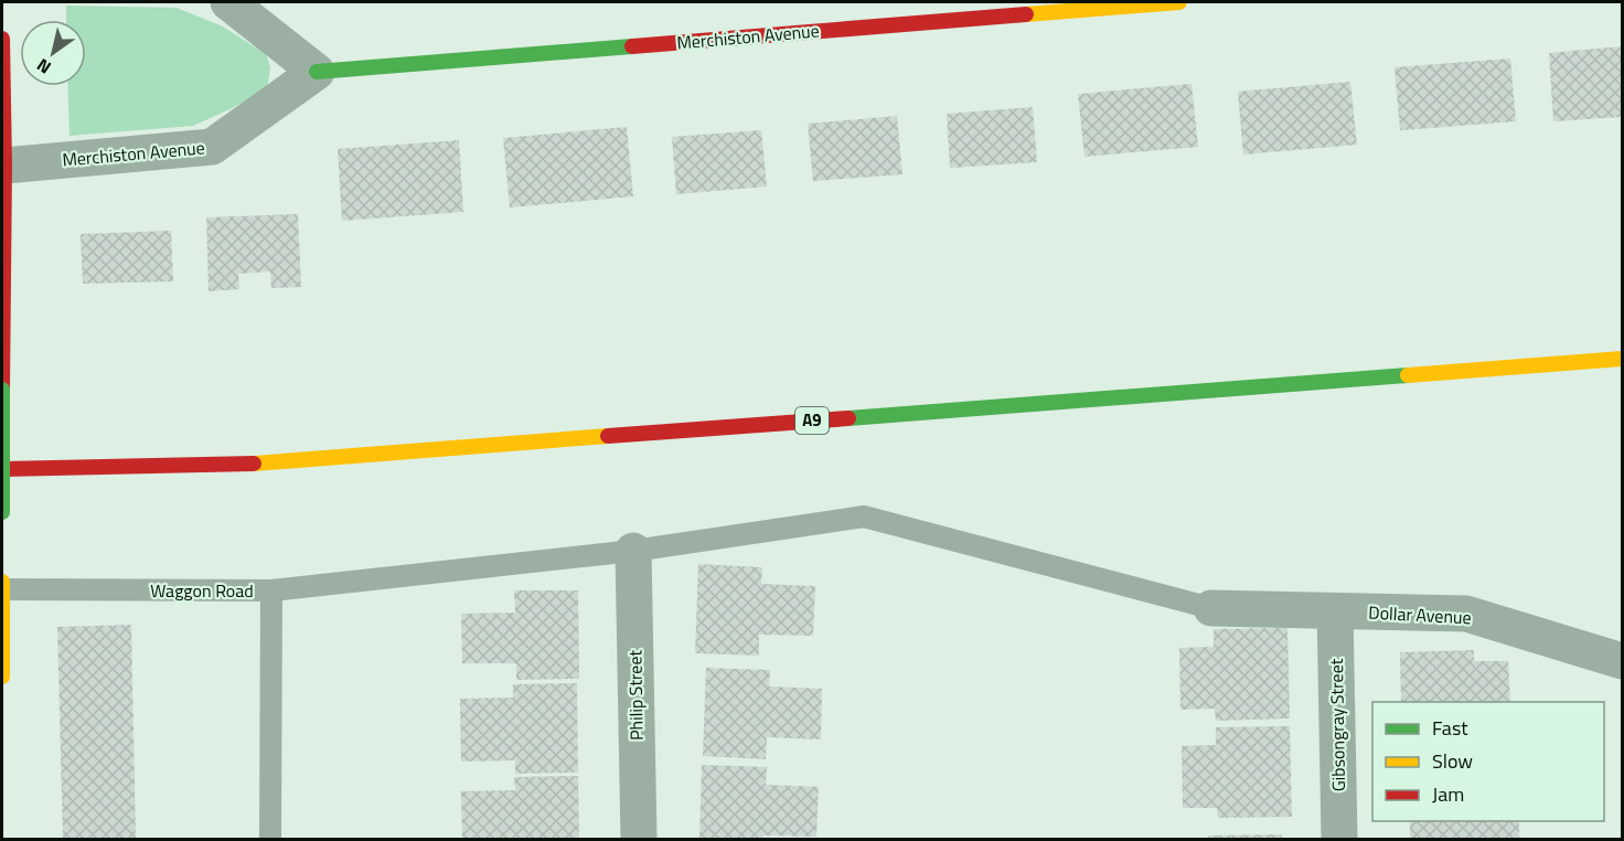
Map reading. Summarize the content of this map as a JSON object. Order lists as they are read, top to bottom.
{
  "streets": {
    "main road": ["Merchiston Avenue", "A9"],
    "street": ["Dollar Avenue", "Philip Street", "Gibsongray Street"],
    "lane": ["Waggon Road"]
  },
  "crossings": [
    ["Dollar Avenue", "Gibsongray Street"]
  ],
  "legend": ["Fast", "Slow", "Jam"],
  "north": "bottom left"
}
